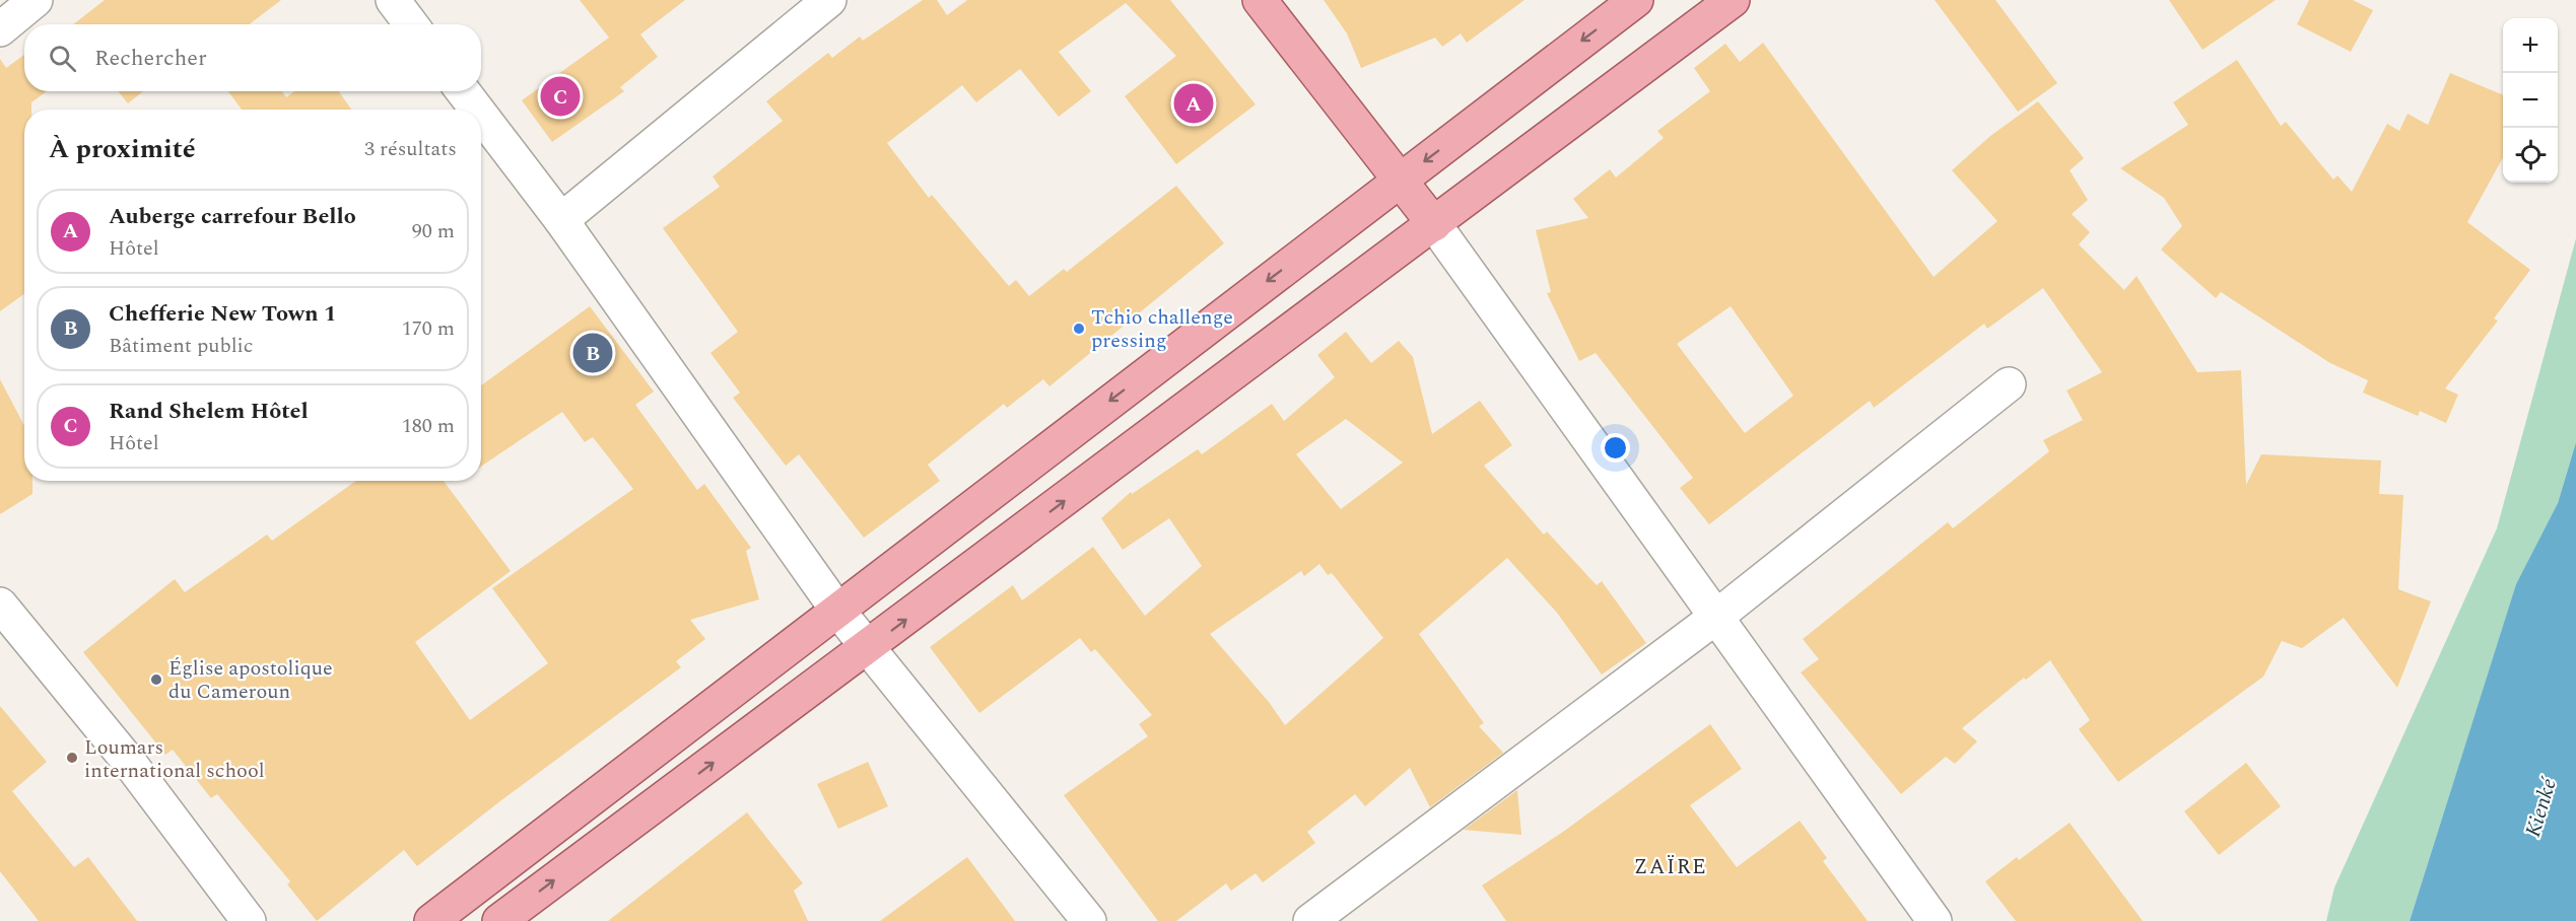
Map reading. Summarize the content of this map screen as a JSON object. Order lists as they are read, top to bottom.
{
  "districts": ["ZAÏRE"],
  "water": ["Kienké"],
  "places": ["Tchio challenge pressing", "Église apostolique du Cameroun", "Loumars international school"],
  "page": {
    "map_buttons": ["+", "−"],
    "search": "Rechercher",
    "pins": ["C", "A", "B"],
    "heading": ["À proximité", "3 résultats"],
    "list": [
      {
        "mark": "A",
        "name": "Auberge carrefour Bello",
        "note": "Hôtel",
        "value": "90 m"
      },
      {
        "mark": "B",
        "name": "Chefferie New Town 1",
        "note": "Bâtiment public",
        "value": "170 m"
      },
      {
        "mark": "C",
        "name": "Rand Shelem Hôtel",
        "note": "Hôtel",
        "value": "180 m"
      }
    ]
  }
}
